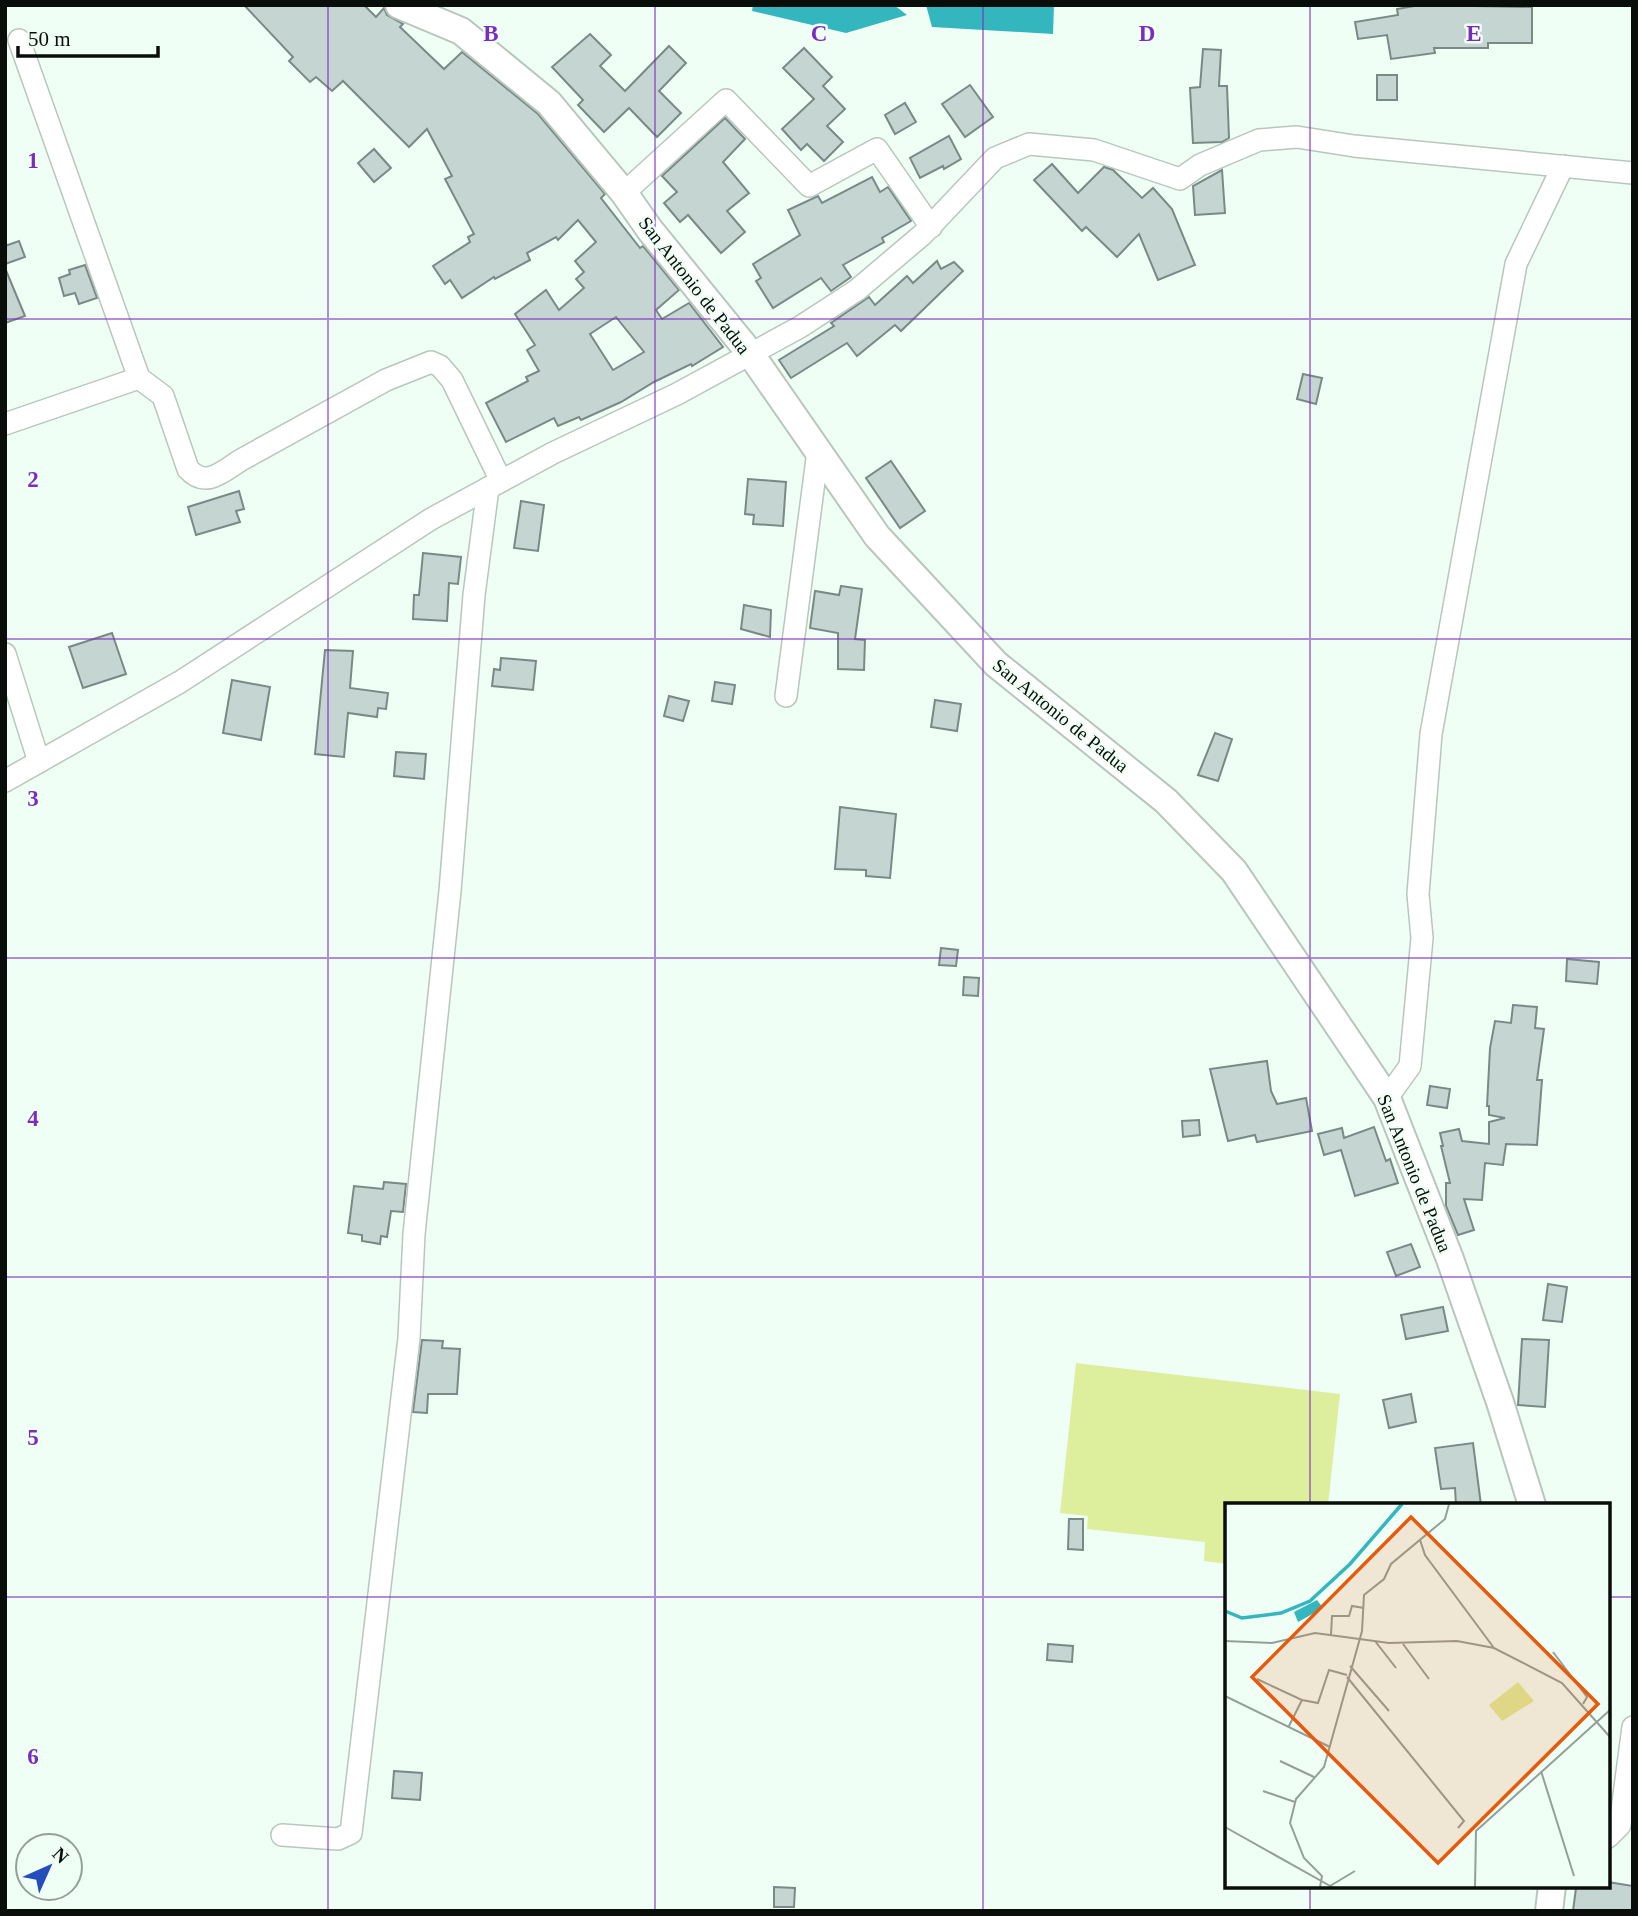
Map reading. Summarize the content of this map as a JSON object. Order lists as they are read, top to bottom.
{
  "streets": {
    "street": ["San Antonio de Padua"]
  },
  "scale_bar": "50 m",
  "north": "top right",
  "grid": {
    "columns": [
      "B",
      "C",
      "D",
      "E"
    ],
    "rows": [
      "1",
      "2",
      "3",
      "4",
      "5",
      "6"
    ]
  }
}
